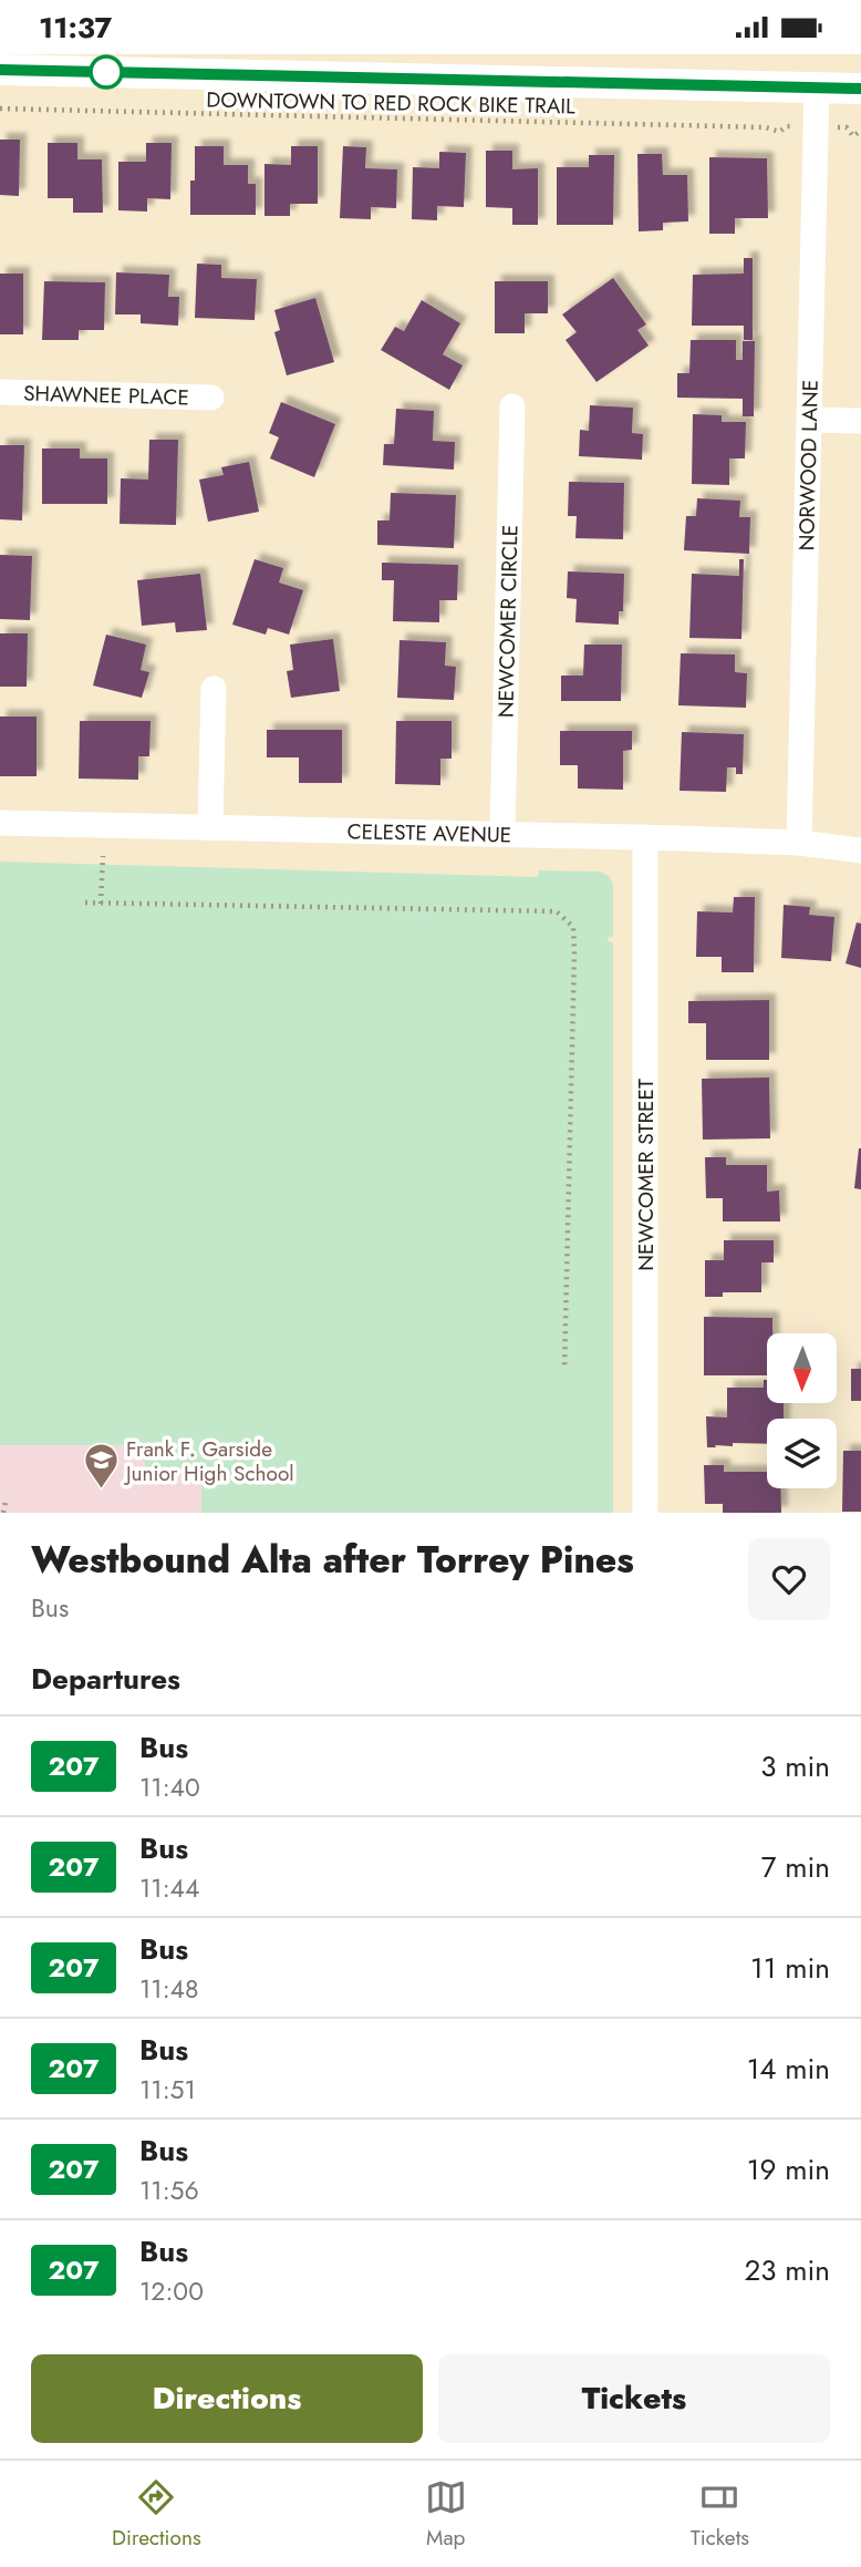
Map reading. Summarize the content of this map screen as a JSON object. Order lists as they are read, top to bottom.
{
  "streets": {
    "street": [
      "SHAWNEE PLACE",
      "NORWOOD LANE",
      "NEWCOMER CIRCLE",
      "CELESTE AVENUE",
      "NEWCOMER STREET"
    ],
    "path": ["DOWNTOWN TO RED ROCK BIKE TRAIL"]
  },
  "crossings": [
    ["NORWOOD LANE", "CELESTE AVENUE"],
    ["NEWCOMER CIRCLE", "CELESTE AVENUE"],
    ["CELESTE AVENUE", "NEWCOMER STREET"]
  ],
  "places": {
    "school or university": ["Frank F. Garside Junior High School"]
  },
  "lines": ["bus line 207"],
  "north": "bottom",
  "page": {
    "status": "11:37",
    "heading": [
      ["Westbound Alta after Torrey Pines", "Bus"],
      "Departures"
    ],
    "list": [
      {
        "mark": "207",
        "name": "Bus",
        "note": "11:40",
        "value": "3 min"
      },
      {
        "mark": "207",
        "name": "Bus",
        "note": "11:44",
        "value": "7 min"
      },
      {
        "mark": "207",
        "name": "Bus",
        "note": "11:48",
        "value": "11 min"
      },
      {
        "mark": "207",
        "name": "Bus",
        "note": "11:51",
        "value": "14 min"
      },
      {
        "mark": "207",
        "name": "Bus",
        "note": "11:56",
        "value": "19 min"
      },
      {
        "mark": "207",
        "name": "Bus",
        "note": "12:00",
        "value": "23 min"
      }
    ],
    "buttons": ["Directions", "Tickets"],
    "tabs": ["Directions", "Map", "Tickets"]
  }
}
